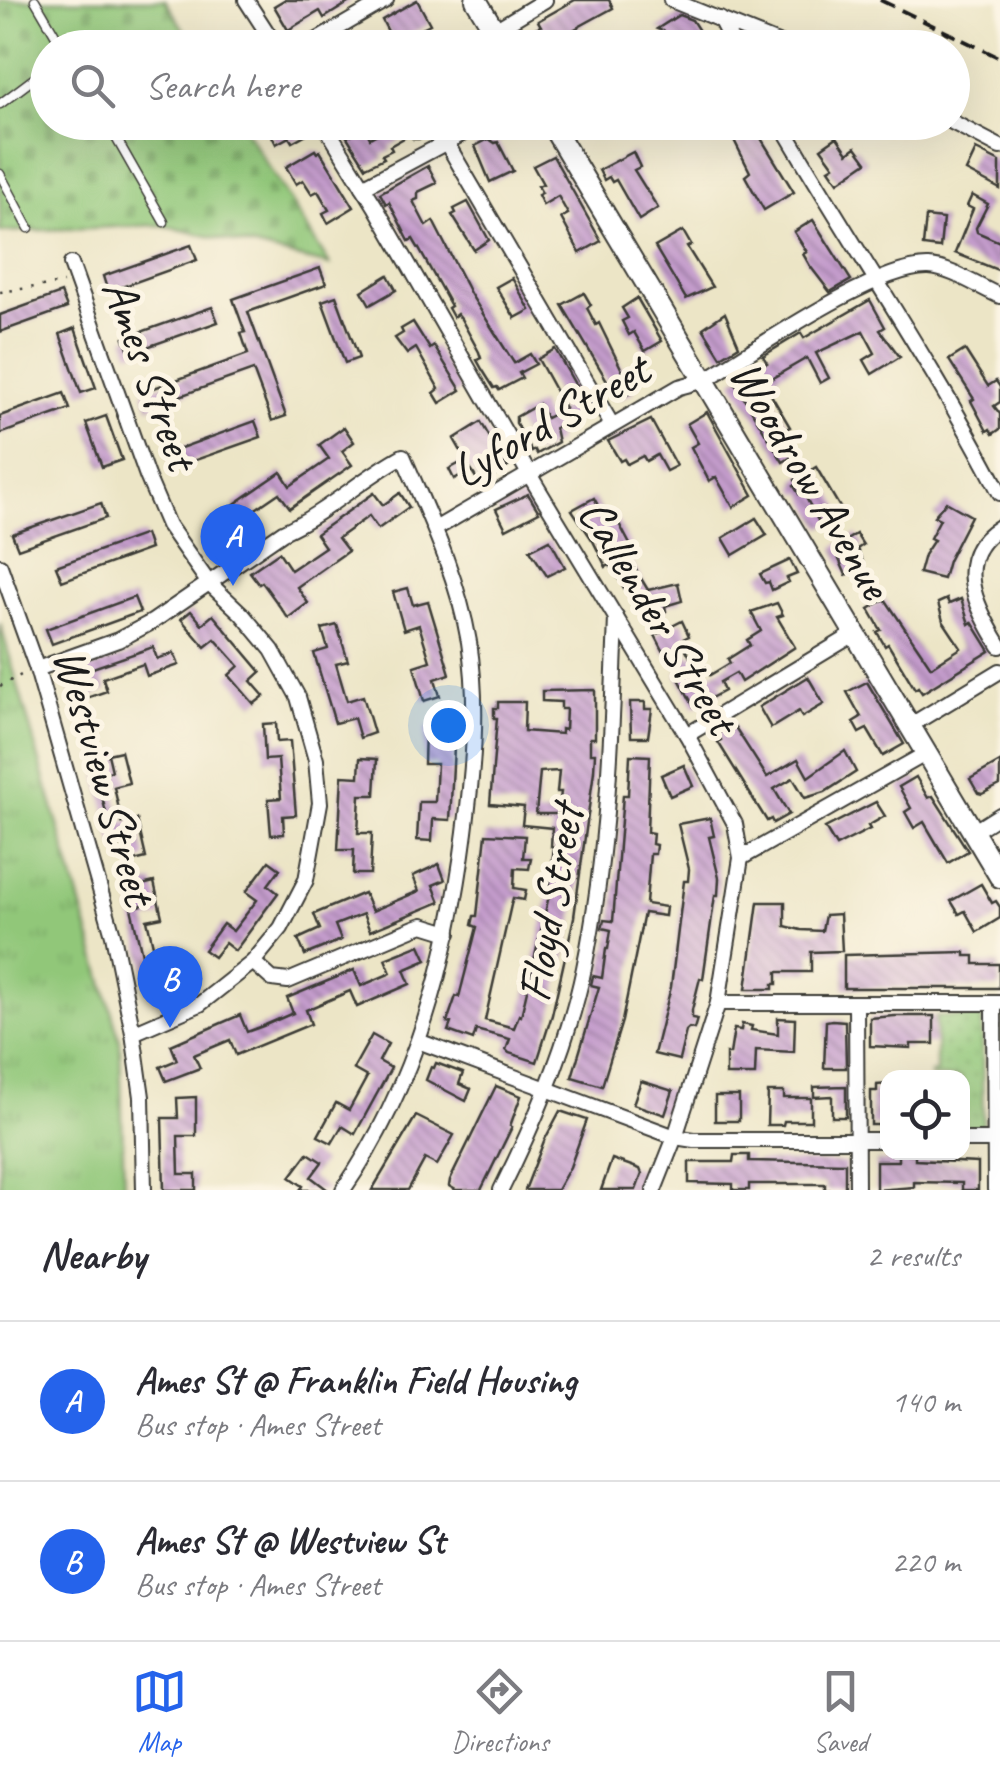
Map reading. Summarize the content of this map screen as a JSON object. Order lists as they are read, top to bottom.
{
  "streets": {
    "street": [
      "Ames Street",
      "Lyford Street",
      "Woodrow Avenue",
      "Callender Street",
      "Westview Street",
      "Floyd Street"
    ]
  },
  "crossings": [
    ["Ames Street", "Westview Street"],
    ["Lyford Street", "Woodrow Avenue"],
    ["Lyford Street", "Callender Street"],
    ["Callender Street", "Floyd Street"]
  ],
  "page": {
    "search": "Search here",
    "pins": ["A", "B"],
    "heading": ["Nearby", "2 results"],
    "list": [
      {
        "mark": "A",
        "name": "Ames St @ Franklin Field Housing",
        "note": "Bus stop · Ames Street",
        "value": "140 m"
      },
      {
        "mark": "B",
        "name": "Ames St @ Westview St",
        "note": "Bus stop · Ames Street",
        "value": "220 m"
      }
    ],
    "nav": ["Map", "Directions", "Saved"]
  }
}
